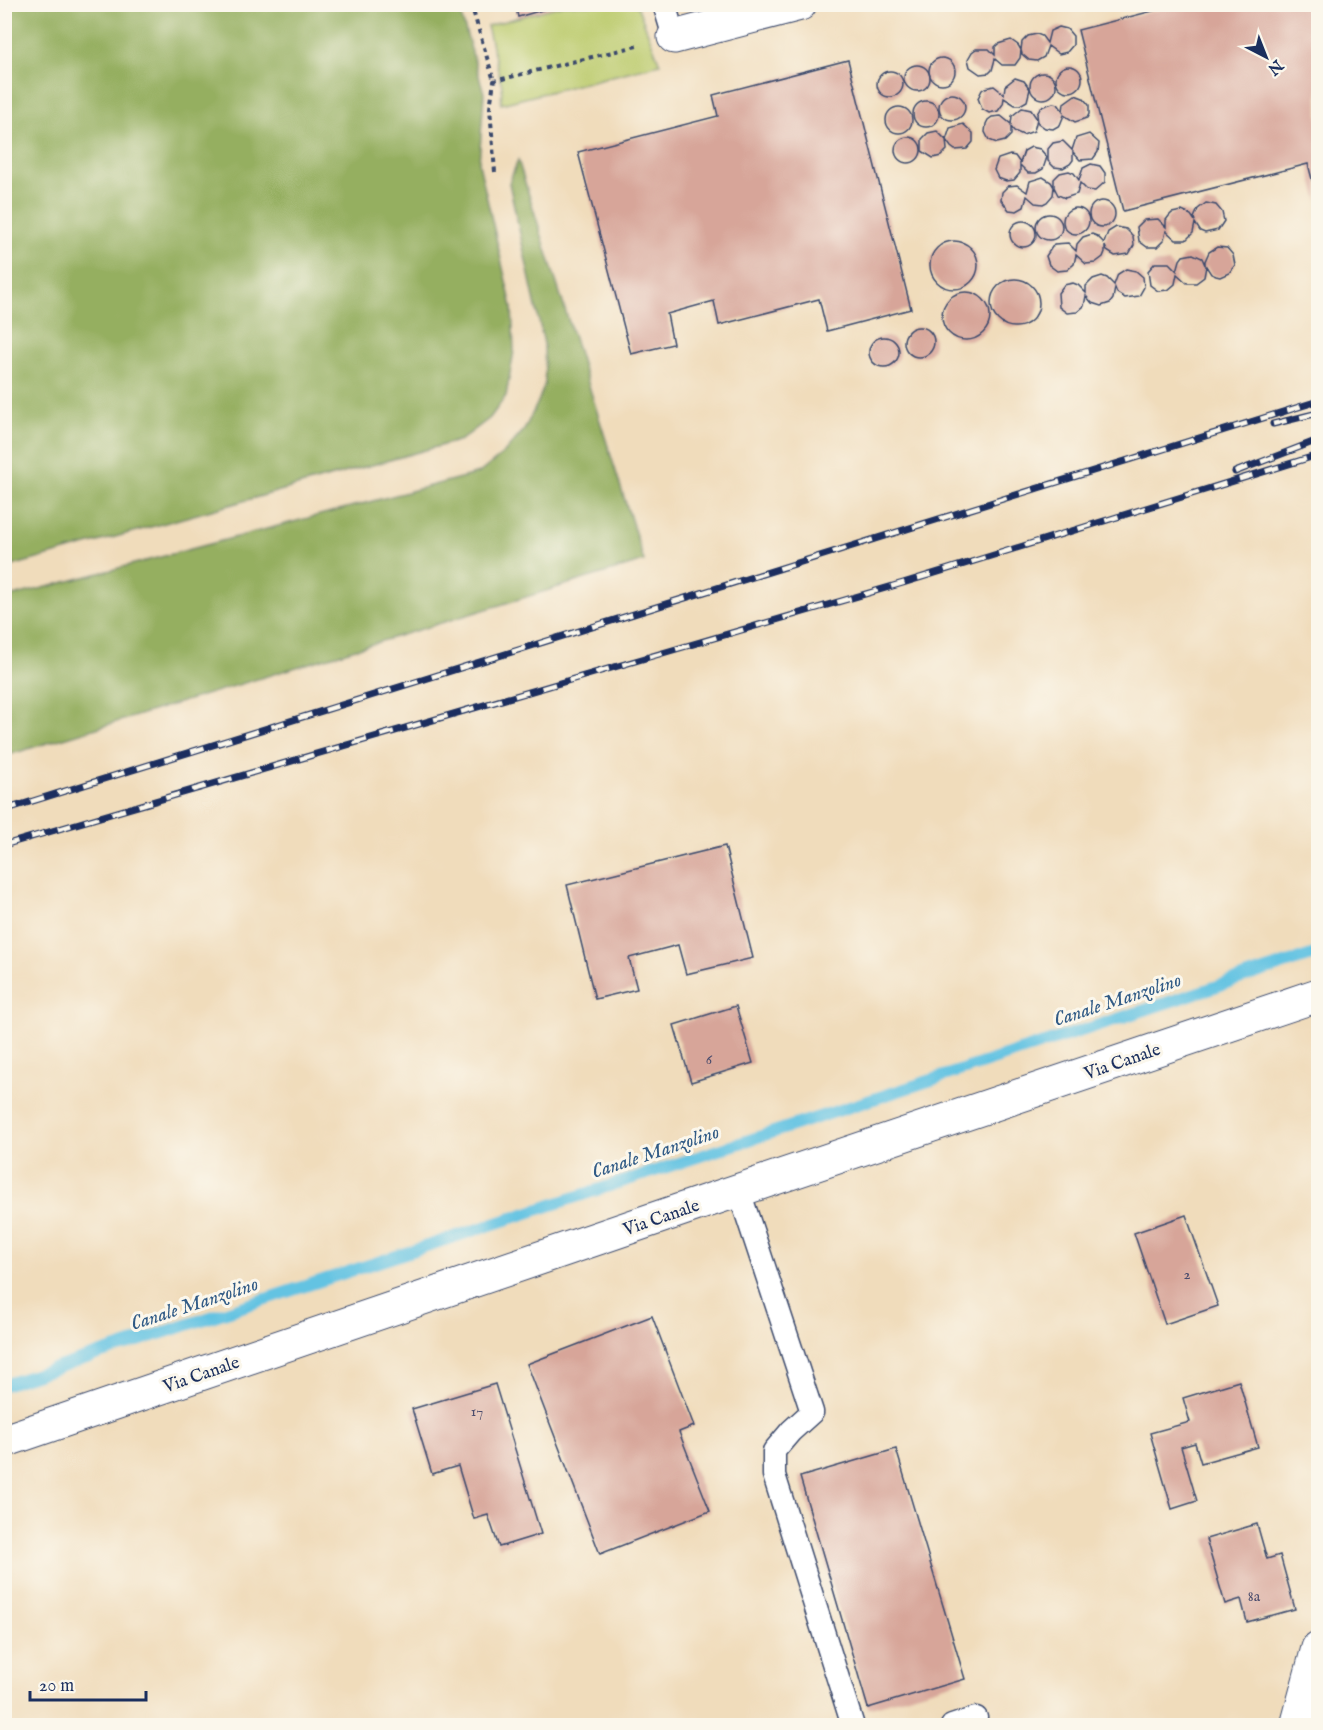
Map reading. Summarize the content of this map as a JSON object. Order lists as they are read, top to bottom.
{
  "streets": {
    "street": ["Via Canale"]
  },
  "water": ["Canale Manzolino"],
  "house_numbers": [
    "6",
    "2",
    "17",
    "8a"
  ],
  "scale_bar": "20 m",
  "north": "bottom right"
}
